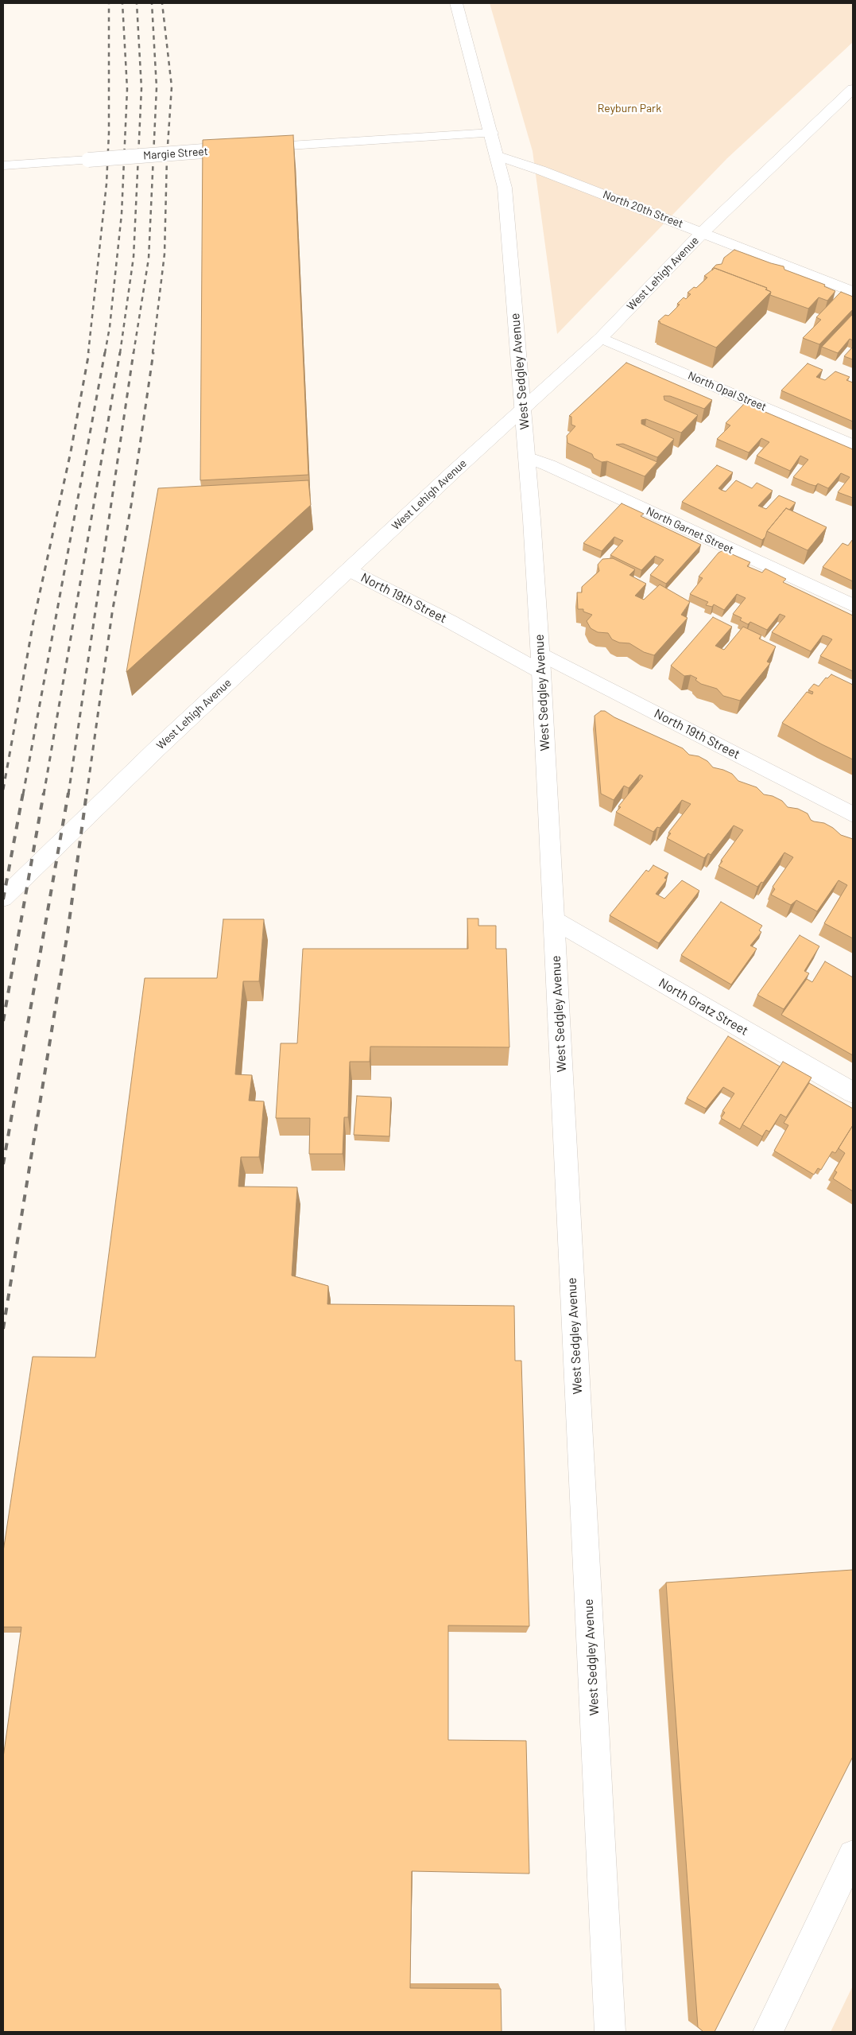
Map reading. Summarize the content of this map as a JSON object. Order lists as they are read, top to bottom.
{
  "streets": {
    "street": [
      "Margie Street",
      "North 20th Street",
      "West Lehigh Avenue",
      "West Sedgley Avenue",
      "North Opal Street",
      "North Garnet Street",
      "North 19th Street",
      "North Gratz Street"
    ]
  },
  "crossings": [
    ["North 20th Street", "West Lehigh Avenue"],
    ["North 20th Street", "West Sedgley Avenue"],
    ["West Lehigh Avenue", "West Sedgley Avenue"],
    ["West Lehigh Avenue", "North Opal Street"],
    ["West Lehigh Avenue", "North 19th Street"],
    ["West Sedgley Avenue", "North Garnet Street"],
    ["West Sedgley Avenue", "North 19th Street"],
    ["West Sedgley Avenue", "North Gratz Street"]
  ],
  "parks": ["Reyburn Park"]
}
